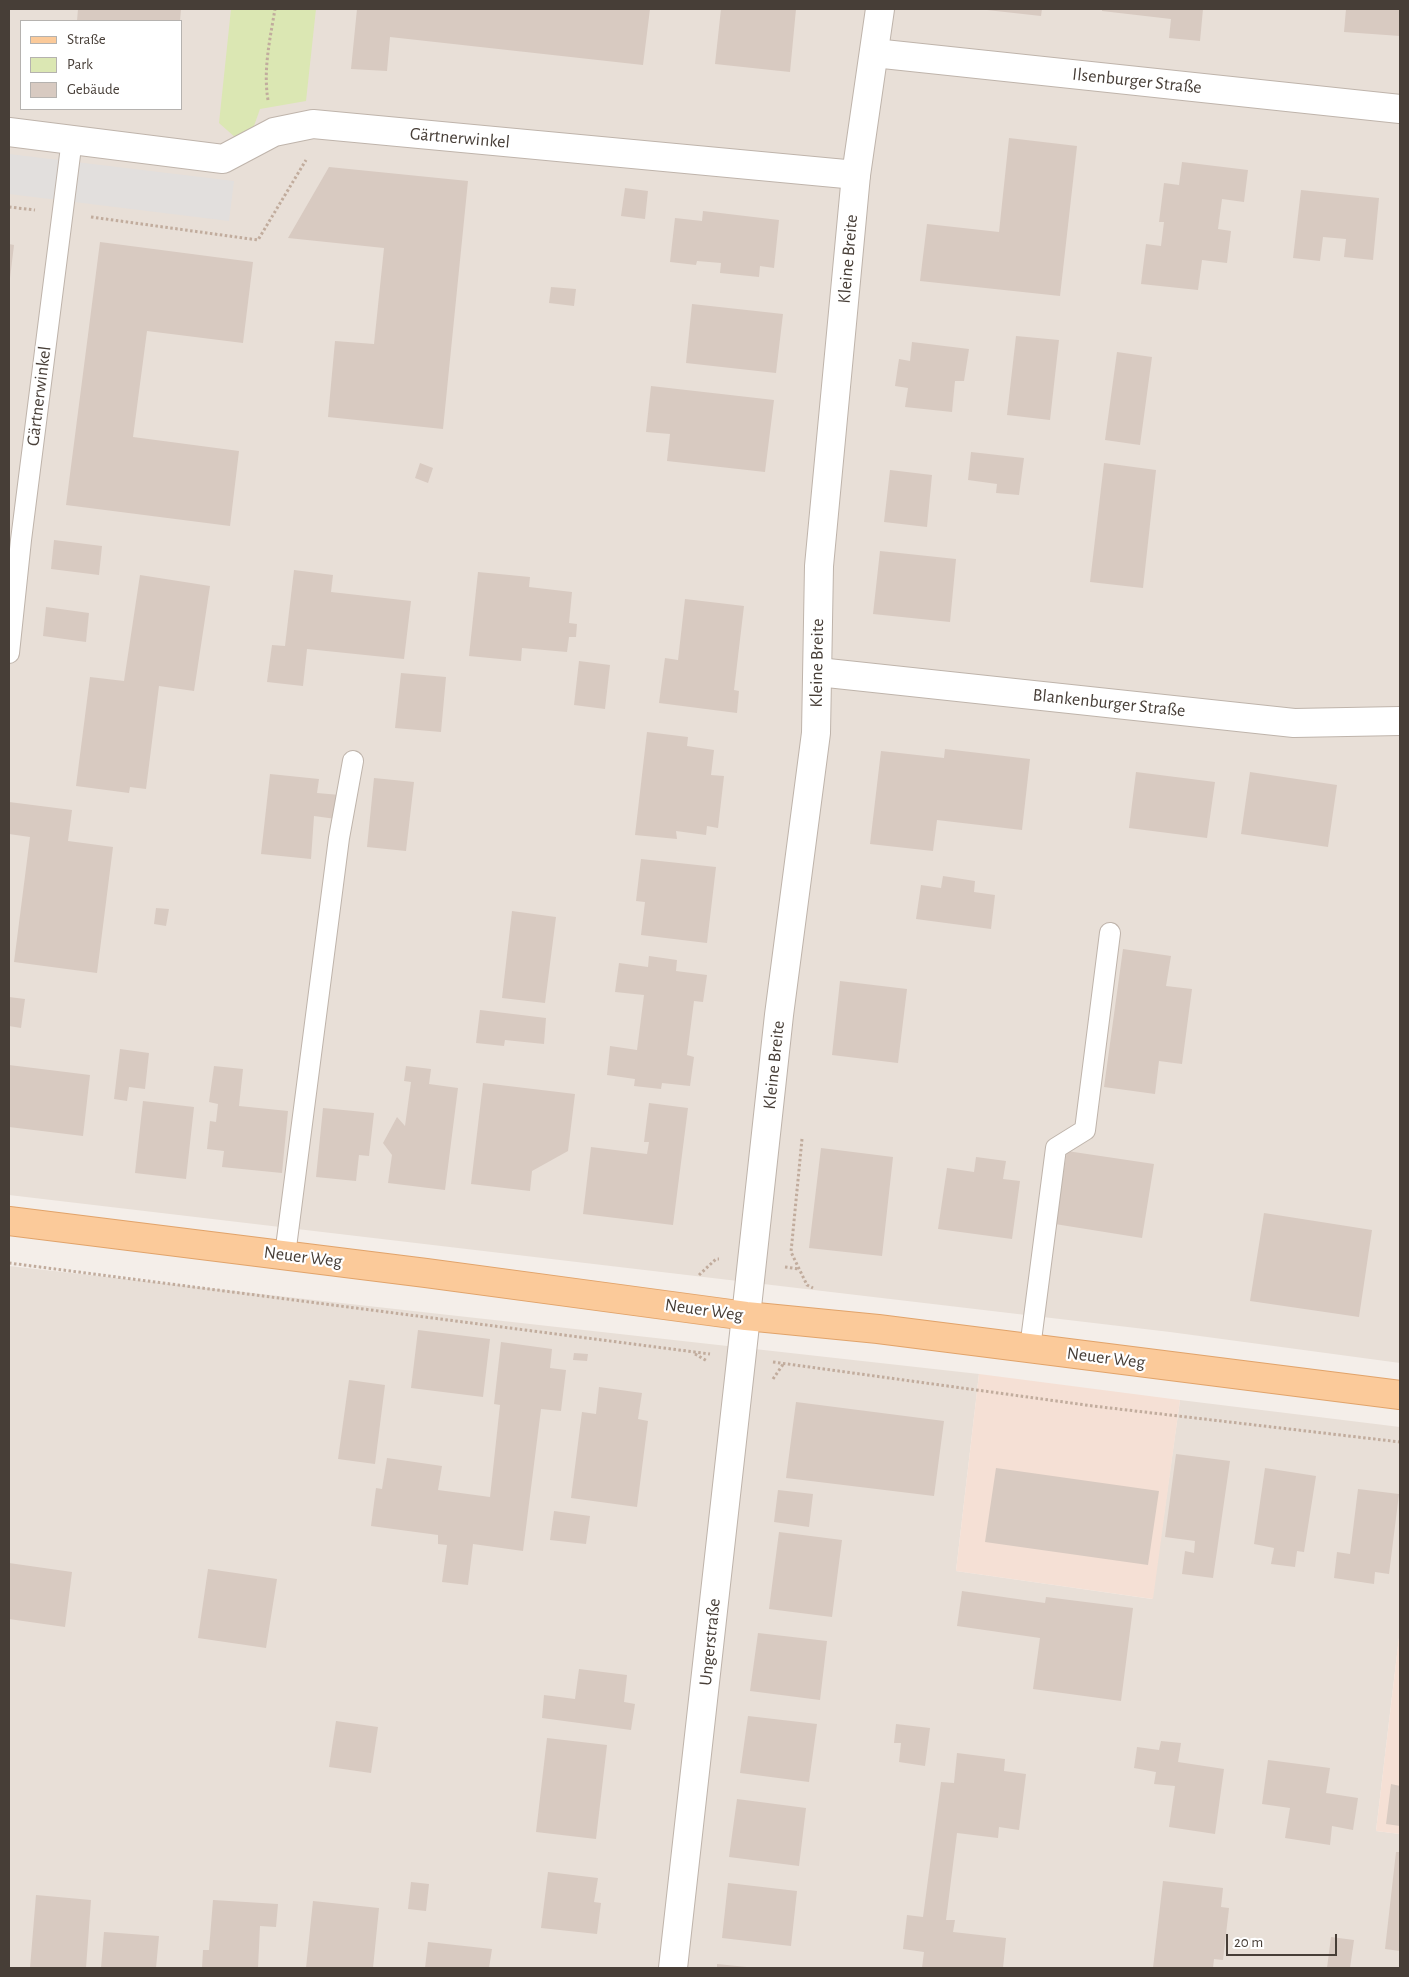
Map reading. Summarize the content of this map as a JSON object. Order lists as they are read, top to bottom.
{
  "streets": {
    "main road": ["Neuer Weg"],
    "street": [
      "Ilsenburger Straße",
      "Gärtnerwinkel",
      "Kleine Breite",
      "Blankenburger Straße",
      "Ungerstraße"
    ]
  },
  "crossings": [
    ["Ilsenburger Straße", "Kleine Breite"],
    ["Gärtnerwinkel", "Kleine Breite"],
    ["Kleine Breite", "Blankenburger Straße"],
    ["Kleine Breite", "Neuer Weg"],
    ["Kleine Breite", "Ungerstraße"],
    ["Neuer Weg", "Ungerstraße"]
  ],
  "legend": ["Straße", "Park", "Gebäude"],
  "scale_bar": "20 m"
}
